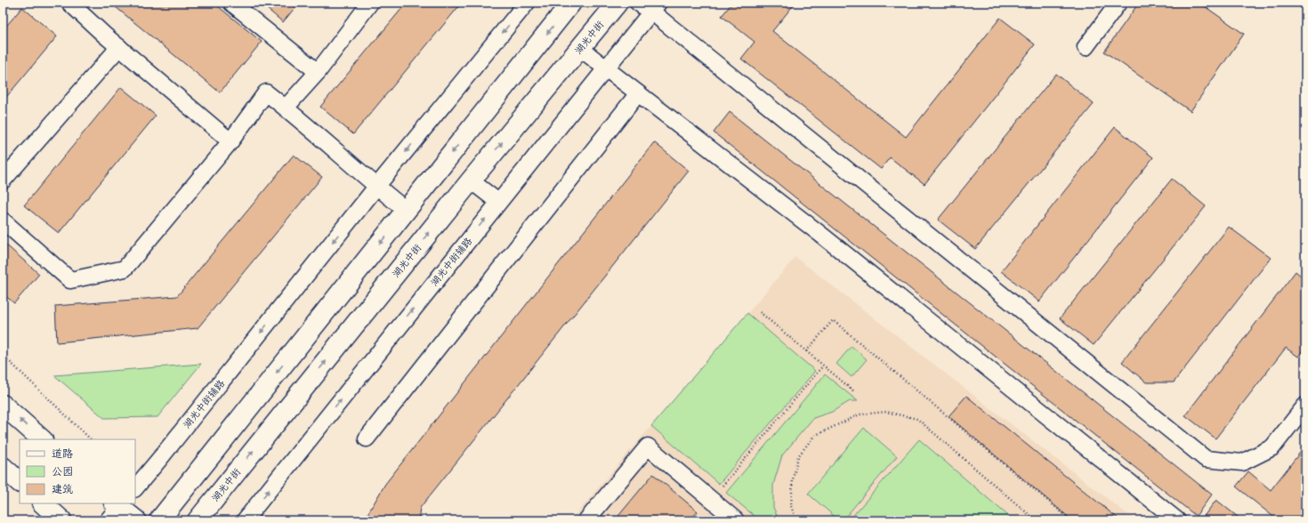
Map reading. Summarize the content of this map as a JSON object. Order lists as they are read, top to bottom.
{
  "streets": {
    "main road": ["湖光中街"],
    "street": ["湖光中街辅路"]
  },
  "legend": ["道路", "公园", "建筑"]
}
